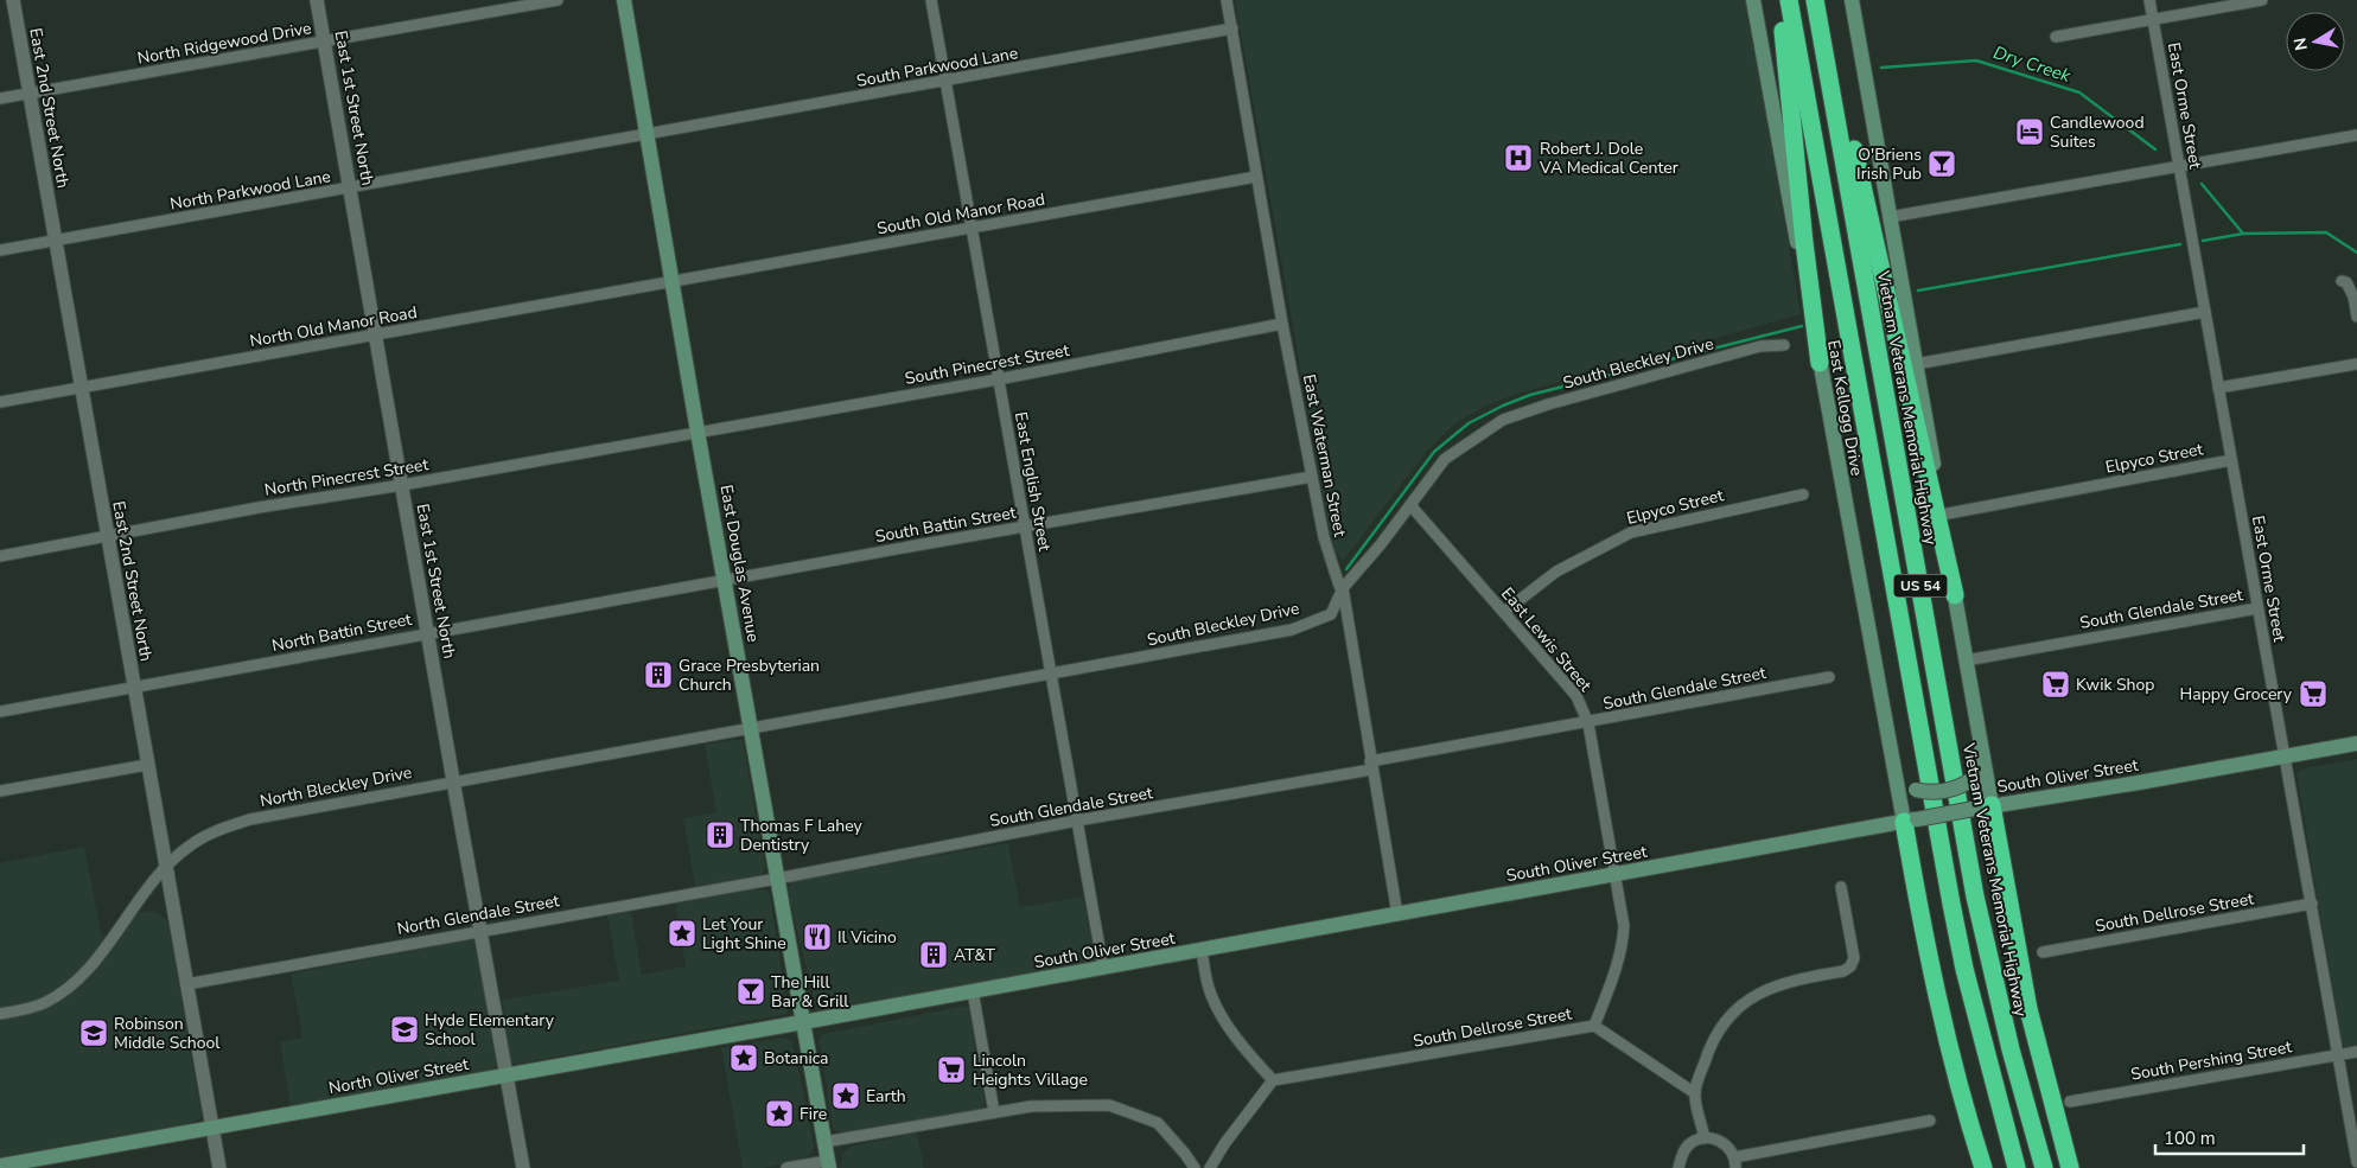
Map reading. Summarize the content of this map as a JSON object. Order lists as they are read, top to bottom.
{
  "streets": {
    "highway": ["Vietnam Veterans Memorial Highway", "US 54"],
    "main road": [
      "East Kellogg Drive",
      "East Douglas Avenue",
      "South Oliver Street",
      "North Oliver Street"
    ],
    "street": [
      "North Ridgewood Drive",
      "South Parkwood Lane",
      "East Orme Street",
      "East 2nd Street North",
      "East 1st Street North",
      "North Parkwood Lane",
      "South Old Manor Road",
      "North Old Manor Road",
      "South Bleckley Drive",
      "South Pinecrest Street",
      "East Waterman Street",
      "Elpyco Street",
      "North Pinecrest Street",
      "East English Street",
      "South Battin Street",
      "South Glendale Street",
      "North Battin Street",
      "East Lewis Street",
      "North Bleckley Drive",
      "South Dellrose Street",
      "North Glendale Street",
      "South Pershing Street"
    ]
  },
  "crossings": [
    ["North Ridgewood Drive", "East 2nd Street North"],
    ["North Ridgewood Drive", "East 1st Street North"],
    ["South Parkwood Lane", "North Parkwood Lane"],
    ["South Parkwood Lane", "East Waterman Street"],
    ["South Parkwood Lane", "East English Street"],
    ["South Parkwood Lane", "East Douglas Avenue"],
    ["East Orme Street", "Elpyco Street"],
    ["East Orme Street", "South Glendale Street"],
    ["East Orme Street", "South Oliver Street"],
    ["East Orme Street", "South Dellrose Street"],
    ["East Orme Street", "South Pershing Street"],
    ["East 2nd Street North", "North Parkwood Lane"],
    ["East 2nd Street North", "North Old Manor Road"],
    ["East 2nd Street North", "North Pinecrest Street"],
    ["East 2nd Street North", "North Battin Street"],
    ["East 2nd Street North", "North Bleckley Drive"],
    ["East 2nd Street North", "North Glendale Street"],
    ["East 2nd Street North", "North Oliver Street"],
    ["East 1st Street North", "North Parkwood Lane"],
    ["East 1st Street North", "North Old Manor Road"],
    ["East 1st Street North", "North Pinecrest Street"],
    ["East 1st Street North", "North Battin Street"],
    ["East 1st Street North", "North Bleckley Drive"],
    ["East 1st Street North", "North Glendale Street"],
    ["East 1st Street North", "North Oliver Street"],
    ["North Parkwood Lane", "East Douglas Avenue"],
    ["South Old Manor Road", "North Old Manor Road"],
    ["South Old Manor Road", "East Waterman Street"],
    ["South Old Manor Road", "East English Street"],
    ["South Old Manor Road", "East Douglas Avenue"],
    ["North Old Manor Road", "East Douglas Avenue"],
    ["South Bleckley Drive", "East Waterman Street"],
    ["South Bleckley Drive", "East English Street"],
    ["South Bleckley Drive", "East Douglas Avenue"],
    ["South Bleckley Drive", "East Lewis Street"],
    ["South Bleckley Drive", "North Bleckley Drive"],
    ["South Pinecrest Street", "East Waterman Street"],
    ["South Pinecrest Street", "North Pinecrest Street"],
    ["South Pinecrest Street", "East English Street"],
    ["South Pinecrest Street", "East Douglas Avenue"],
    ["East Kellogg Drive", "South Oliver Street"],
    ["East Waterman Street", "South Battin Street"],
    ["East Waterman Street", "South Glendale Street"],
    ["East Waterman Street", "South Oliver Street"],
    ["Elpyco Street", "East Lewis Street"],
    ["North Pinecrest Street", "East Douglas Avenue"],
    ["East English Street", "South Battin Street"],
    ["East English Street", "South Glendale Street"],
    ["East English Street", "South Oliver Street"],
    ["South Battin Street", "East Douglas Avenue"],
    ["South Battin Street", "North Battin Street"],
    ["East Douglas Avenue", "South Glendale Street"],
    ["East Douglas Avenue", "North Battin Street"],
    ["East Douglas Avenue", "South Oliver Street"],
    ["East Douglas Avenue", "North Bleckley Drive"],
    ["East Douglas Avenue", "North Glendale Street"],
    ["East Douglas Avenue", "North Oliver Street"],
    ["South Glendale Street", "East Lewis Street"],
    ["South Glendale Street", "North Glendale Street"],
    ["East Lewis Street", "South Oliver Street"],
    ["East Lewis Street", "South Dellrose Street"],
    ["South Oliver Street", "North Oliver Street"]
  ],
  "water": ["Dry Creek"],
  "places": {
    "hotel": ["Candlewood Suites"],
    "hospital": ["Robert J. Dole VA Medical Center"],
    "bar": ["O'Briens Irish Pub", "The Hill Bar & Grill"],
    "building": ["Grace Presbyterian Church", "Thomas F Lahey Dentistry", "AT&T"],
    "supermarket": ["Kwik Shop", "Happy Grocery", "Lincoln Heights Village"],
    "place": [
      "Let Your Light Shine",
      "Botanica",
      "Earth",
      "Fire"
    ],
    "restaurant": ["Il Vicino"],
    "school or university": ["Hyde Elementary School", "Robinson Middle School"]
  },
  "scale_bar": "100 m",
  "north": "left"
}
